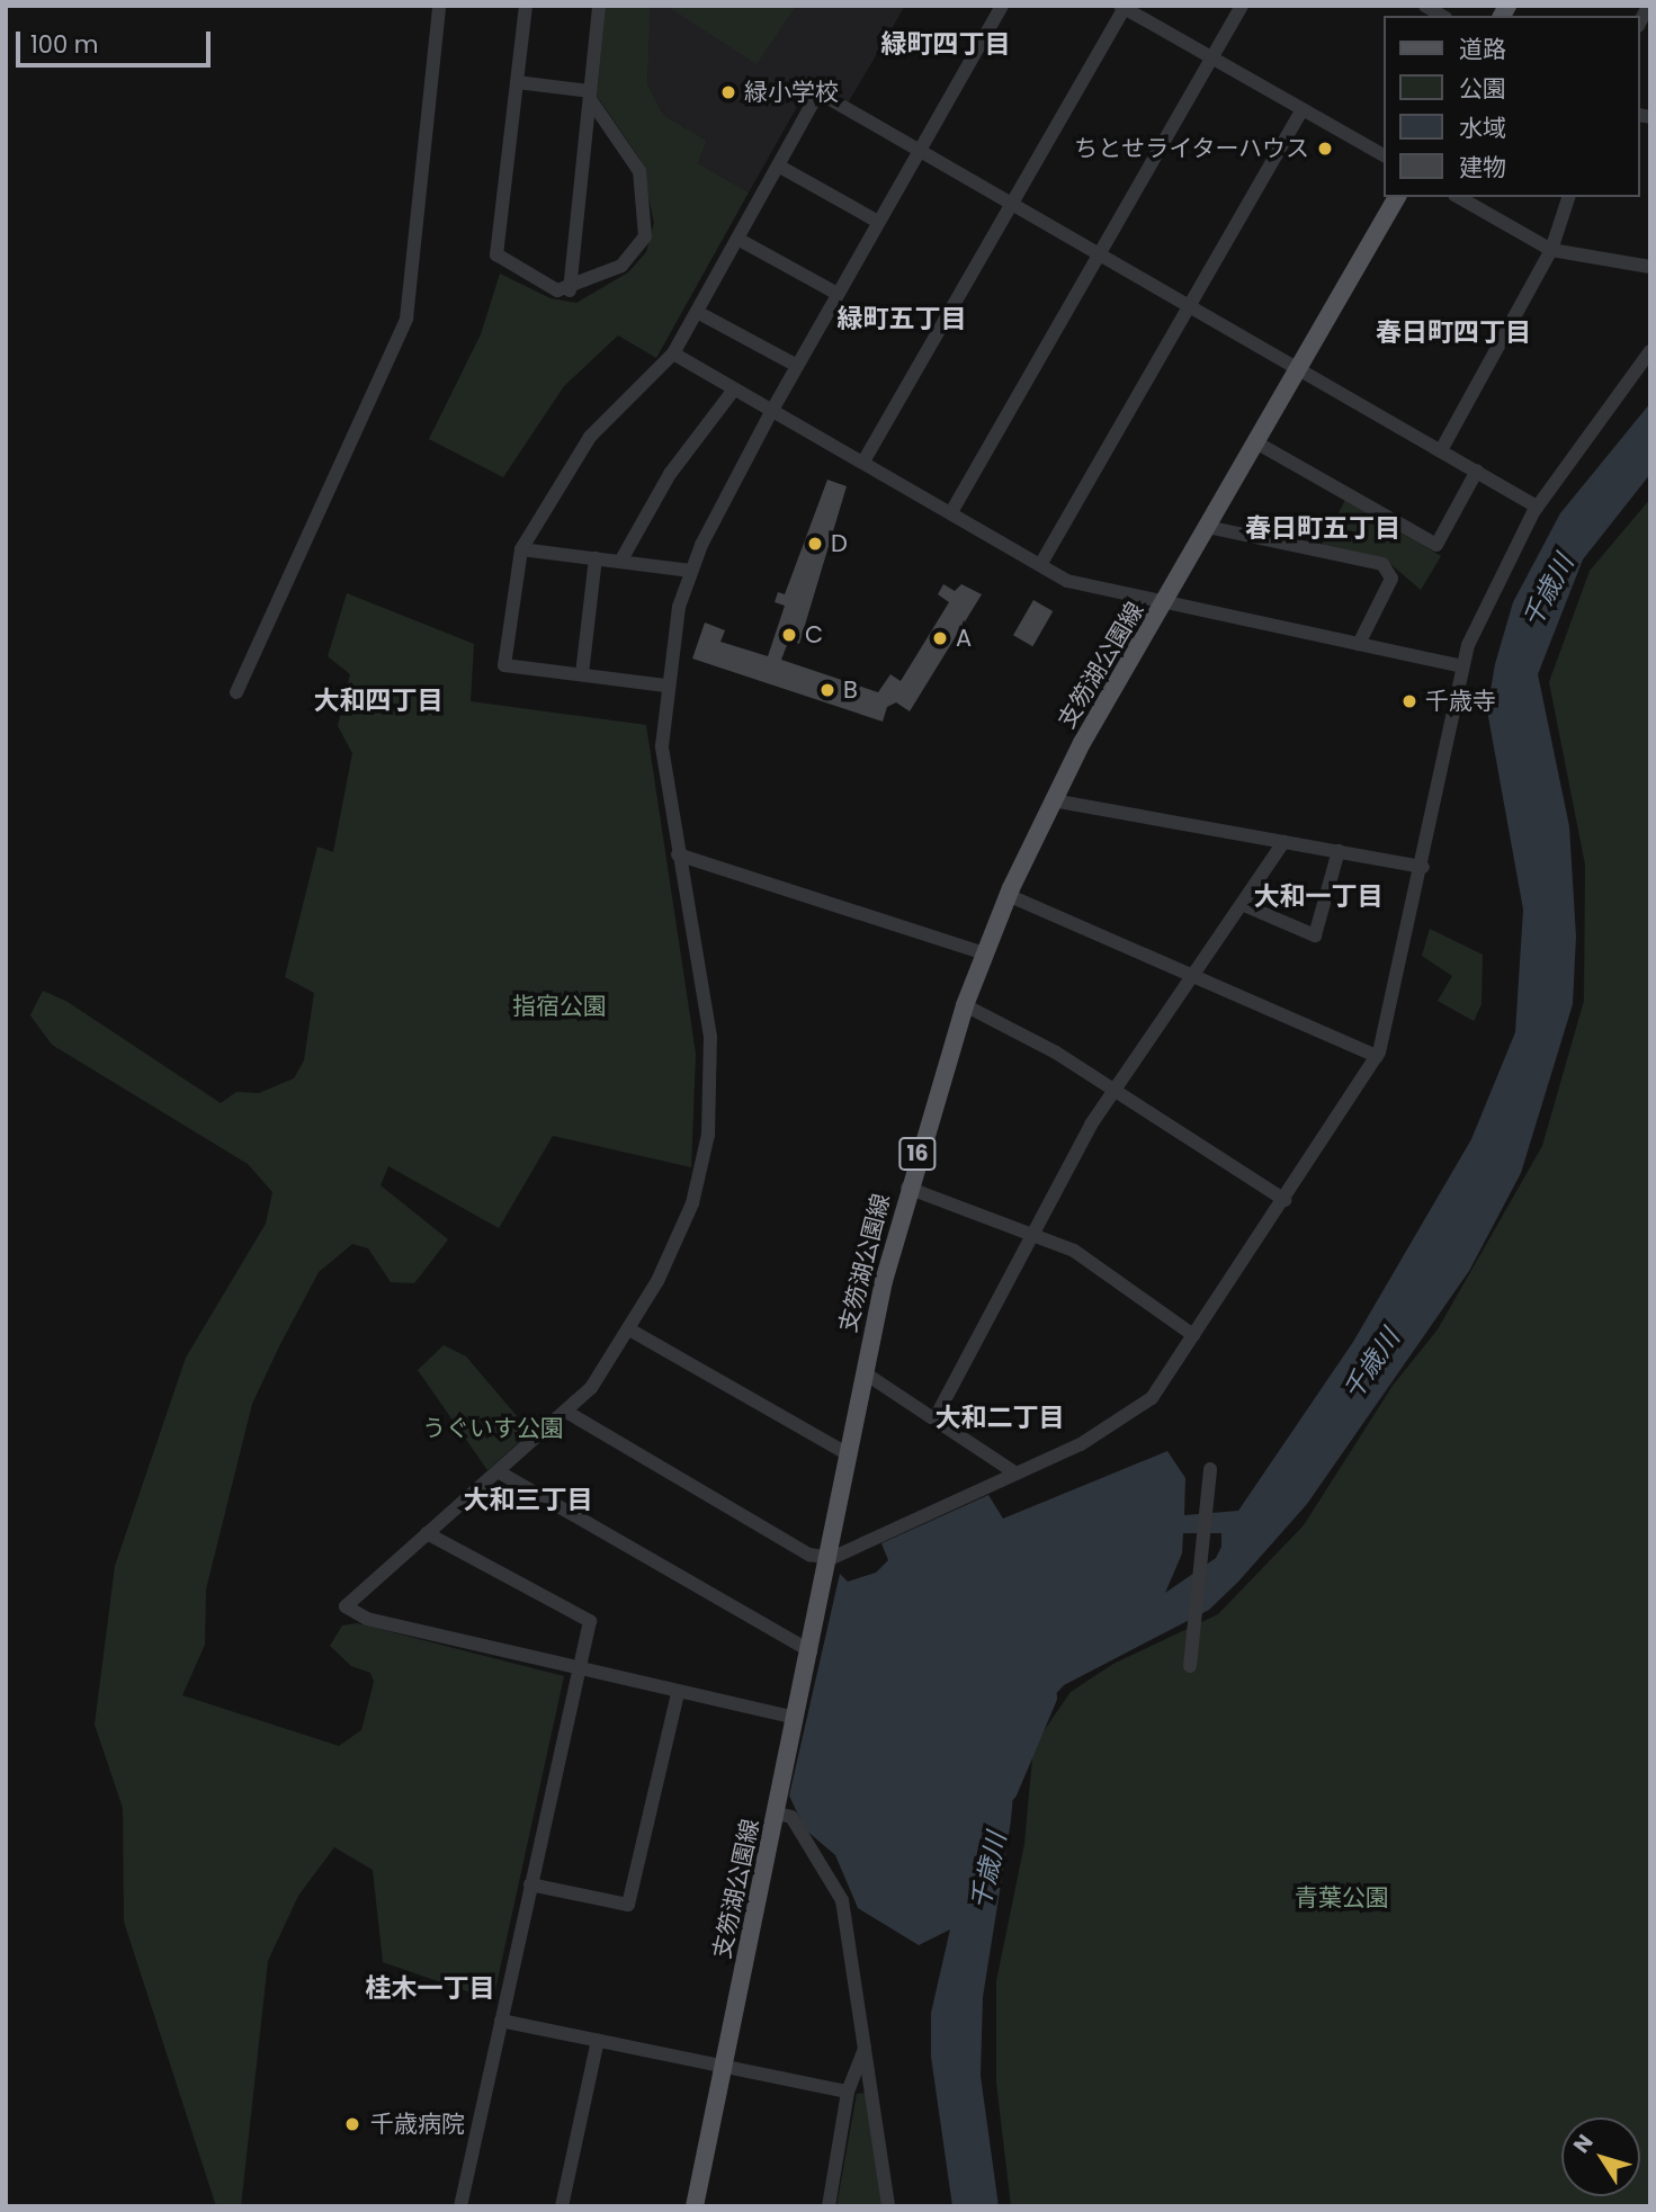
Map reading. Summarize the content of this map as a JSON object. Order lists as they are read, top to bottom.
{
  "streets": {
    "main road": ["支笏湖公園線", "16"]
  },
  "districts": [
    "緑町四丁目",
    "緑町五丁目",
    "春日町四丁目",
    "春日町五丁目",
    "大和四丁目",
    "大和一丁目",
    "大和二丁目",
    "大和三丁目",
    "桂木一丁目"
  ],
  "water": ["千歳川"],
  "parks": ["指宿公園", "うぐいす公園", "青葉公園"],
  "places": [
    "緑小学校",
    "ちとせライターハウス",
    "D",
    "C",
    "A",
    "B",
    "千歳寺",
    "千歳病院"
  ],
  "legend": [
    "道路",
    "公園",
    "水域",
    "建物"
  ],
  "scale_bar": "100 m",
  "north": "top left"
}
